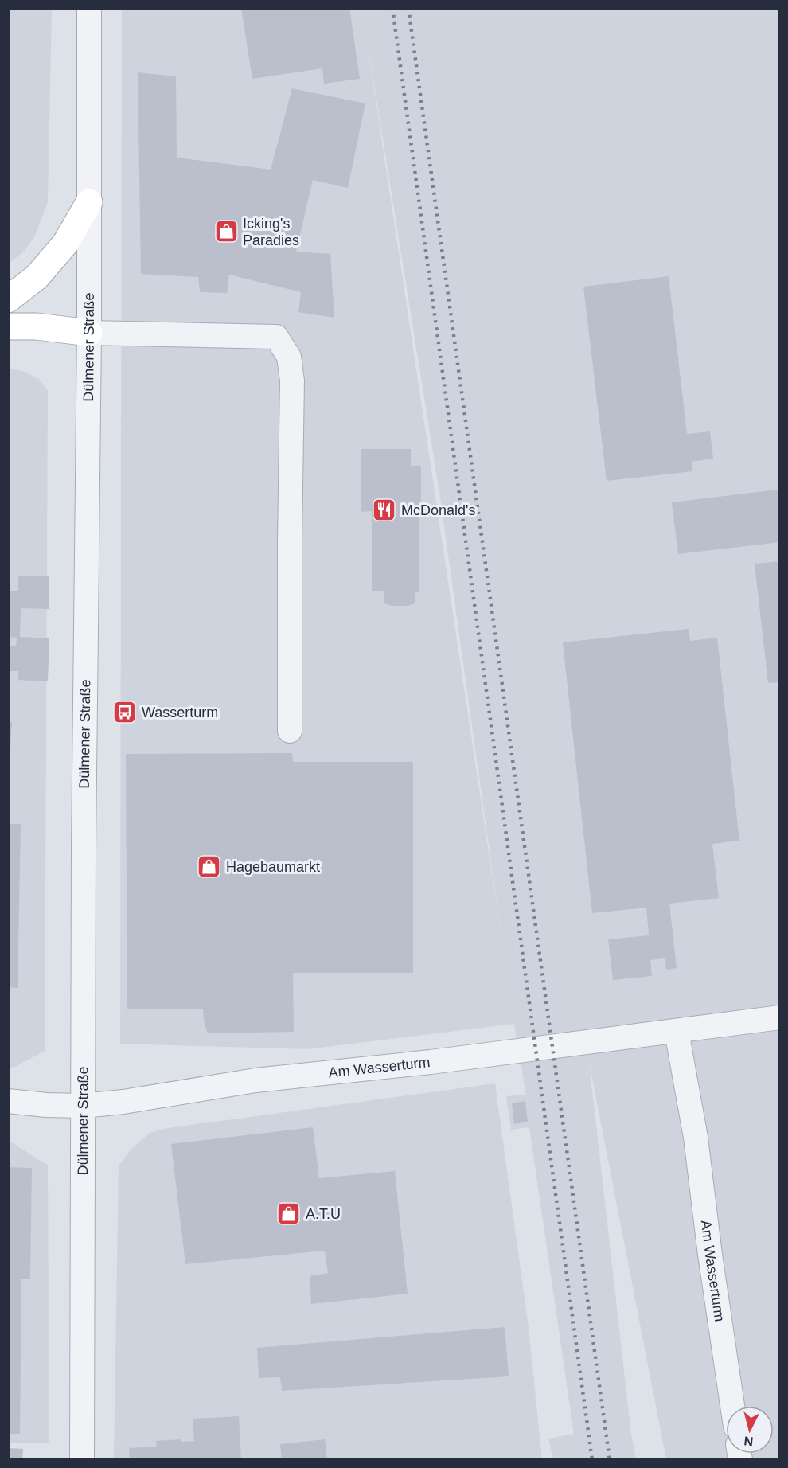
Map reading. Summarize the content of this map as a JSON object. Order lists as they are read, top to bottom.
{
  "streets": {
    "street": ["Dülmener Straße", "Am Wasserturm"]
  },
  "crossings": [
    ["Dülmener Straße", "Am Wasserturm"]
  ],
  "places": {
    "shop": ["Icking's Paradies", "Hagebaumarkt", "A.T.U"],
    "restaurant": ["McDonald's"],
    "bus stop": ["Wasserturm"]
  },
  "north": "bottom"
}
